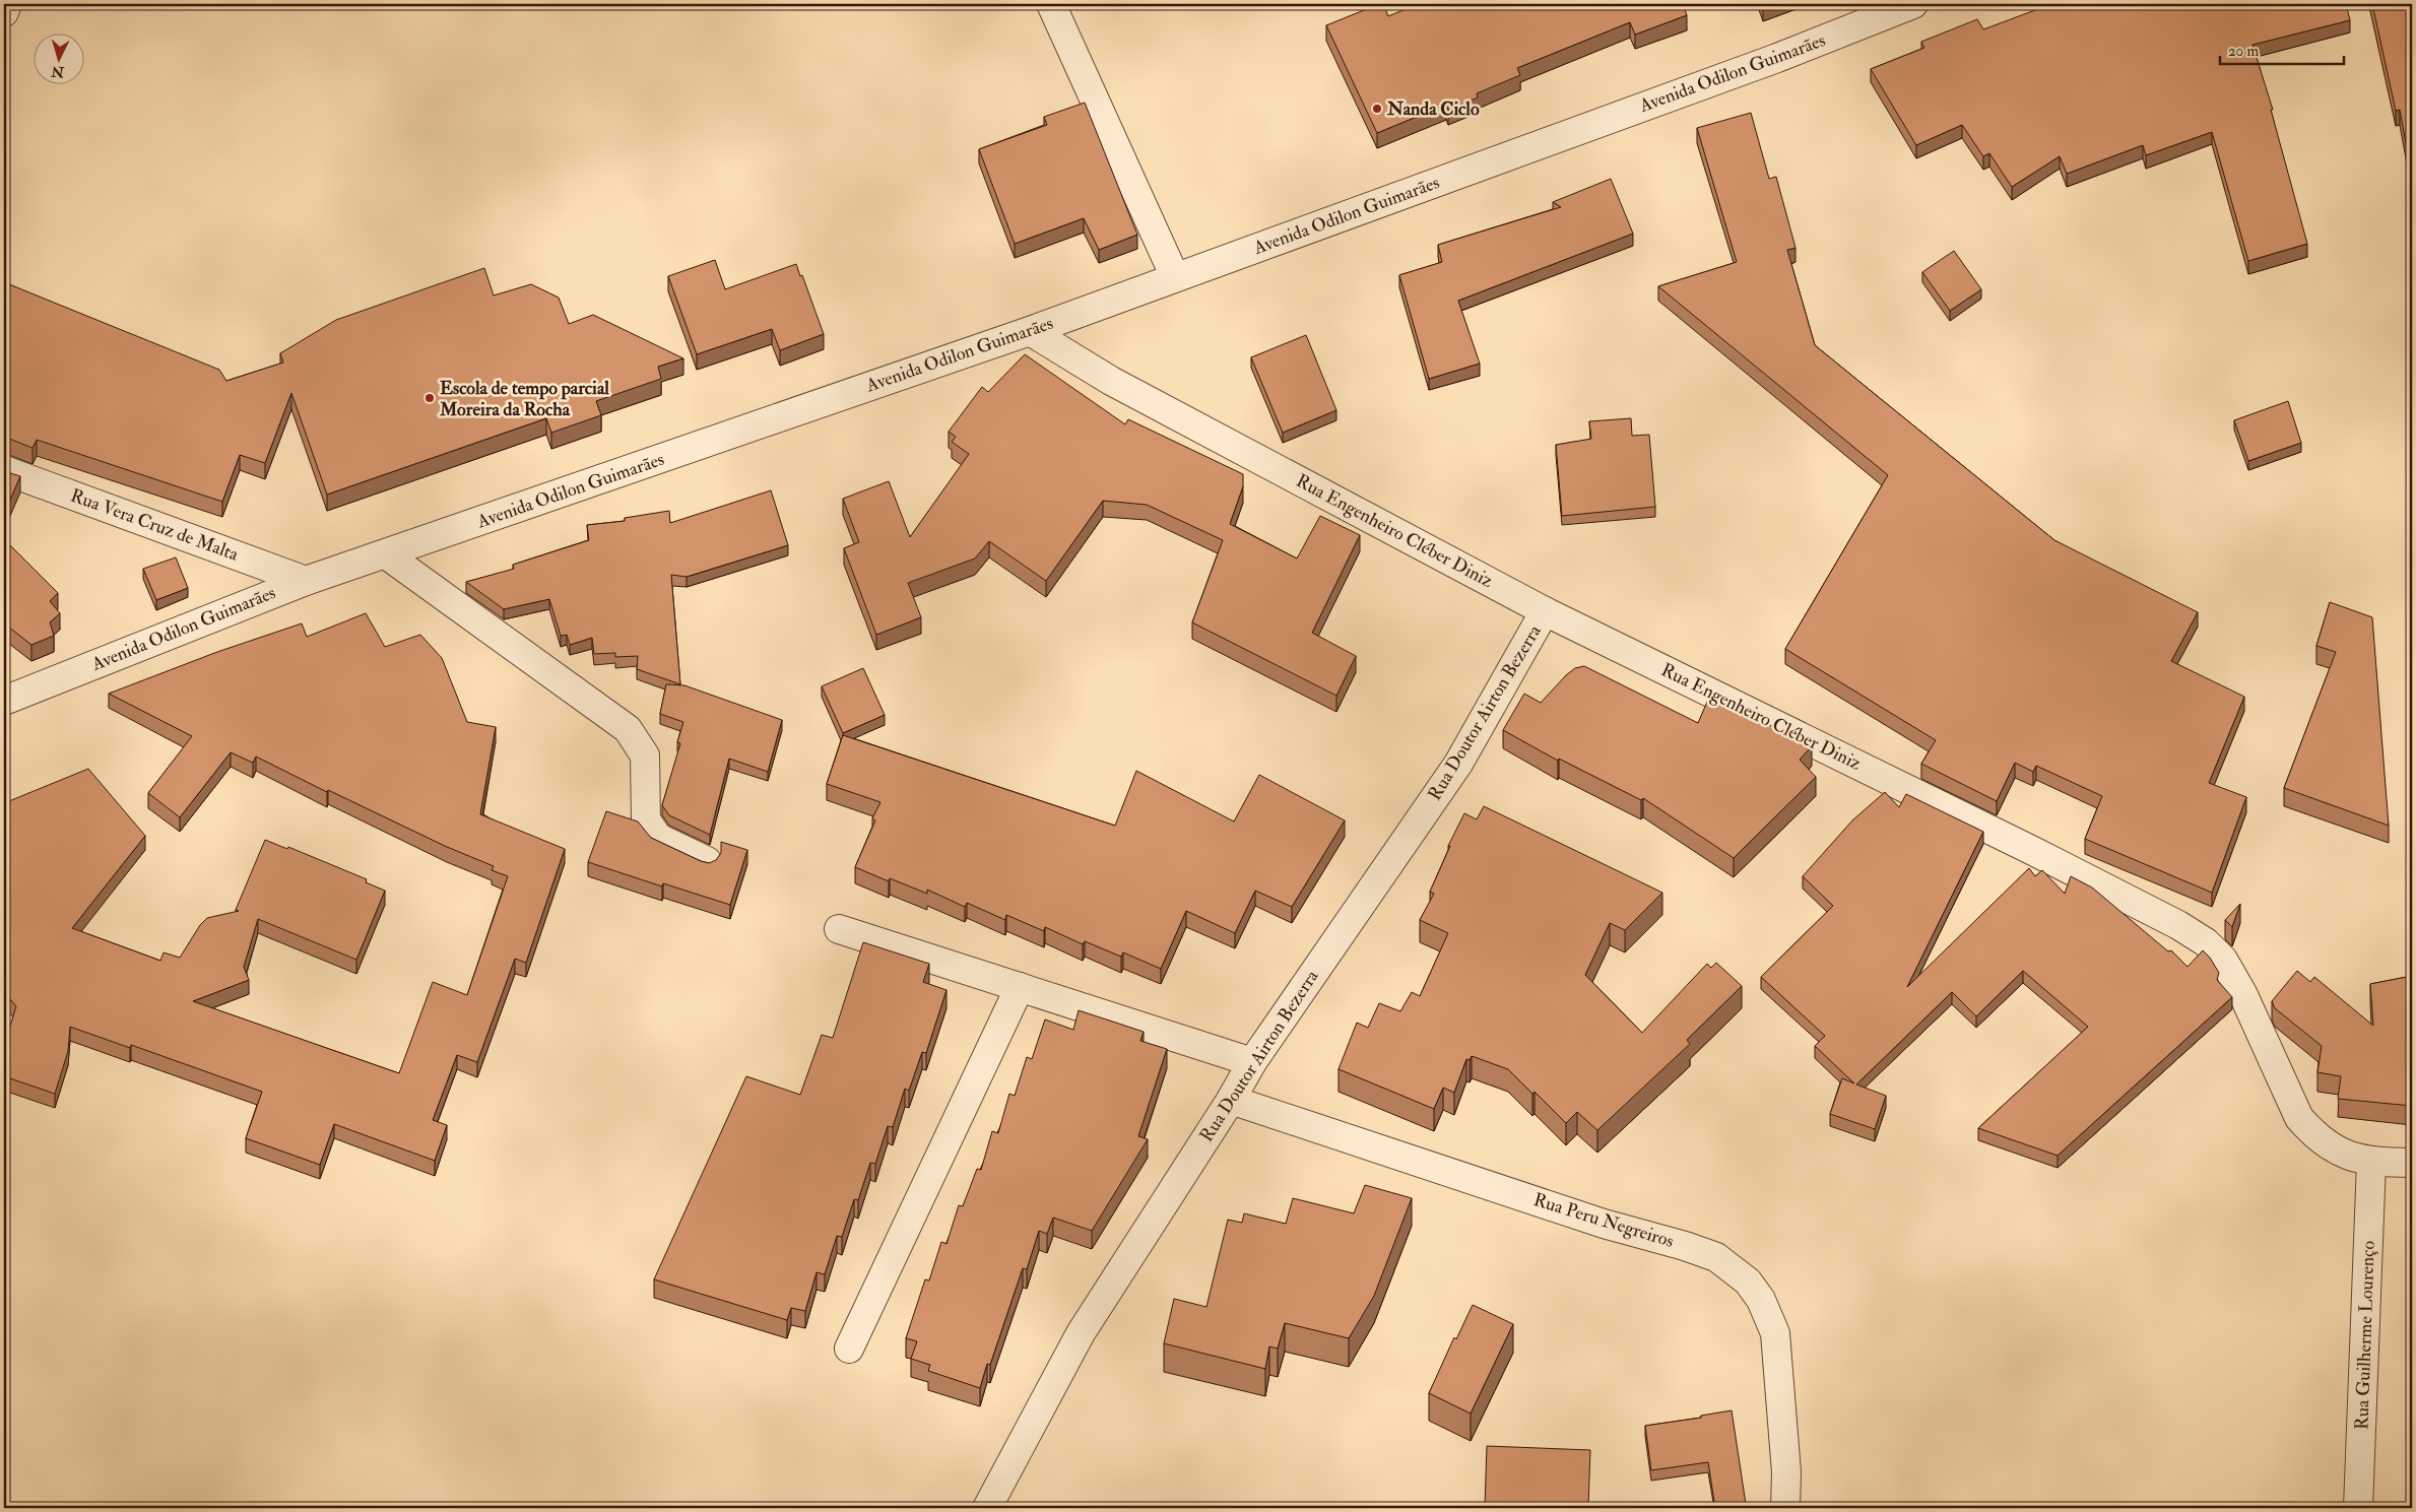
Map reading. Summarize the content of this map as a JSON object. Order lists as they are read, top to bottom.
{
  "streets": {
    "street": [
      "Avenida Odilon Guimarães",
      "Rua Vera Cruz de Malta",
      "Rua Engenheiro Cléber Diniz",
      "Rua Doutor Airton Bezerra",
      "Rua Peru Negreiros",
      "Rua Guilherme Lourenço"
    ]
  },
  "crossings": [
    ["Avenida Odilon Guimarães", "Rua Vera Cruz de Malta"],
    ["Avenida Odilon Guimarães", "Rua Engenheiro Cléber Diniz"],
    ["Rua Engenheiro Cléber Diniz", "Rua Doutor Airton Bezerra"],
    ["Rua Engenheiro Cléber Diniz", "Rua Guilherme Lourenço"],
    ["Rua Doutor Airton Bezerra", "Rua Peru Negreiros"]
  ],
  "places": ["Nanda Ciclo", "Escola de tempo parcial Moreira da Rocha"],
  "scale_bar": "20 m",
  "north": "bottom"
}
